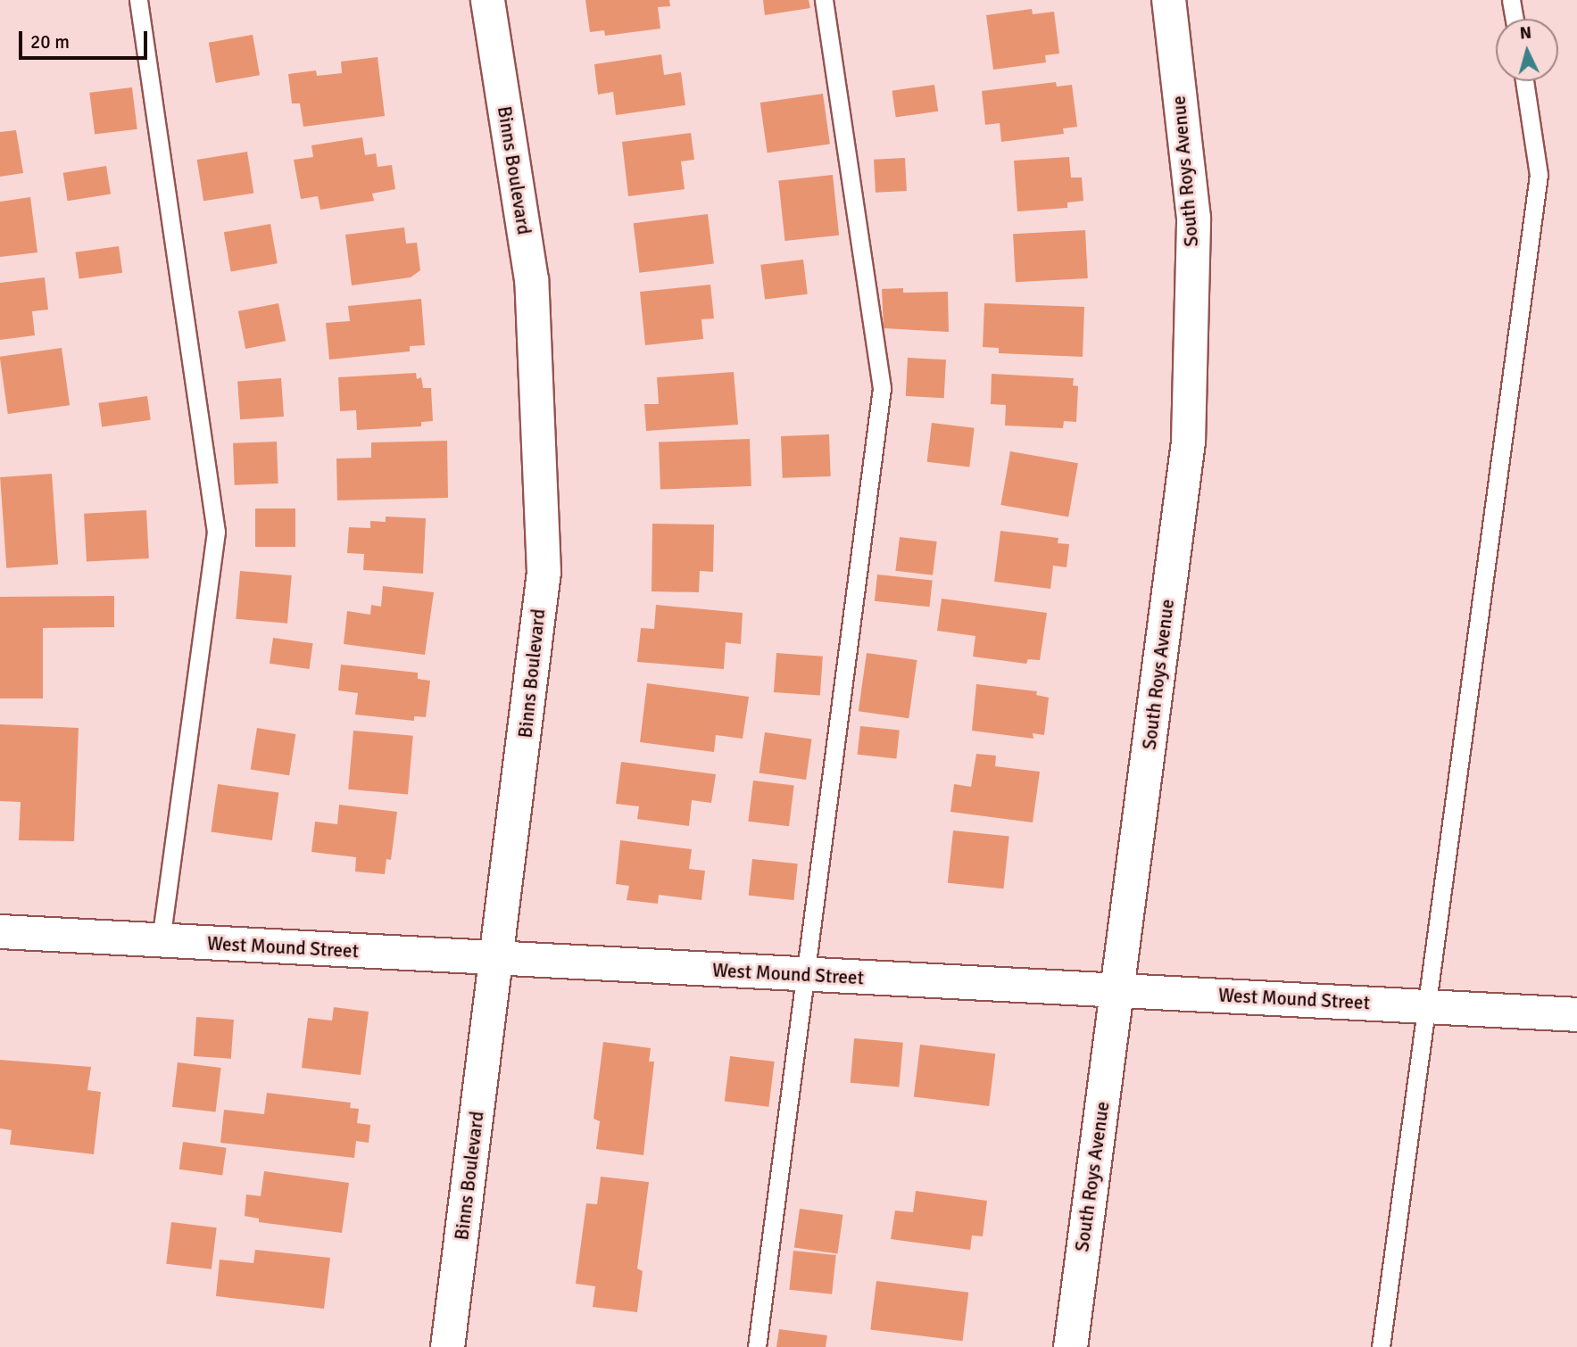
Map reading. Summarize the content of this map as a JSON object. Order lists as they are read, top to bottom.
{
  "streets": {
    "street": ["Binns Boulevard", "South Roys Avenue", "West Mound Street"]
  },
  "crossings": [
    ["Binns Boulevard", "West Mound Street"],
    ["South Roys Avenue", "West Mound Street"]
  ],
  "scale_bar": "20 m",
  "north": "top"
}
